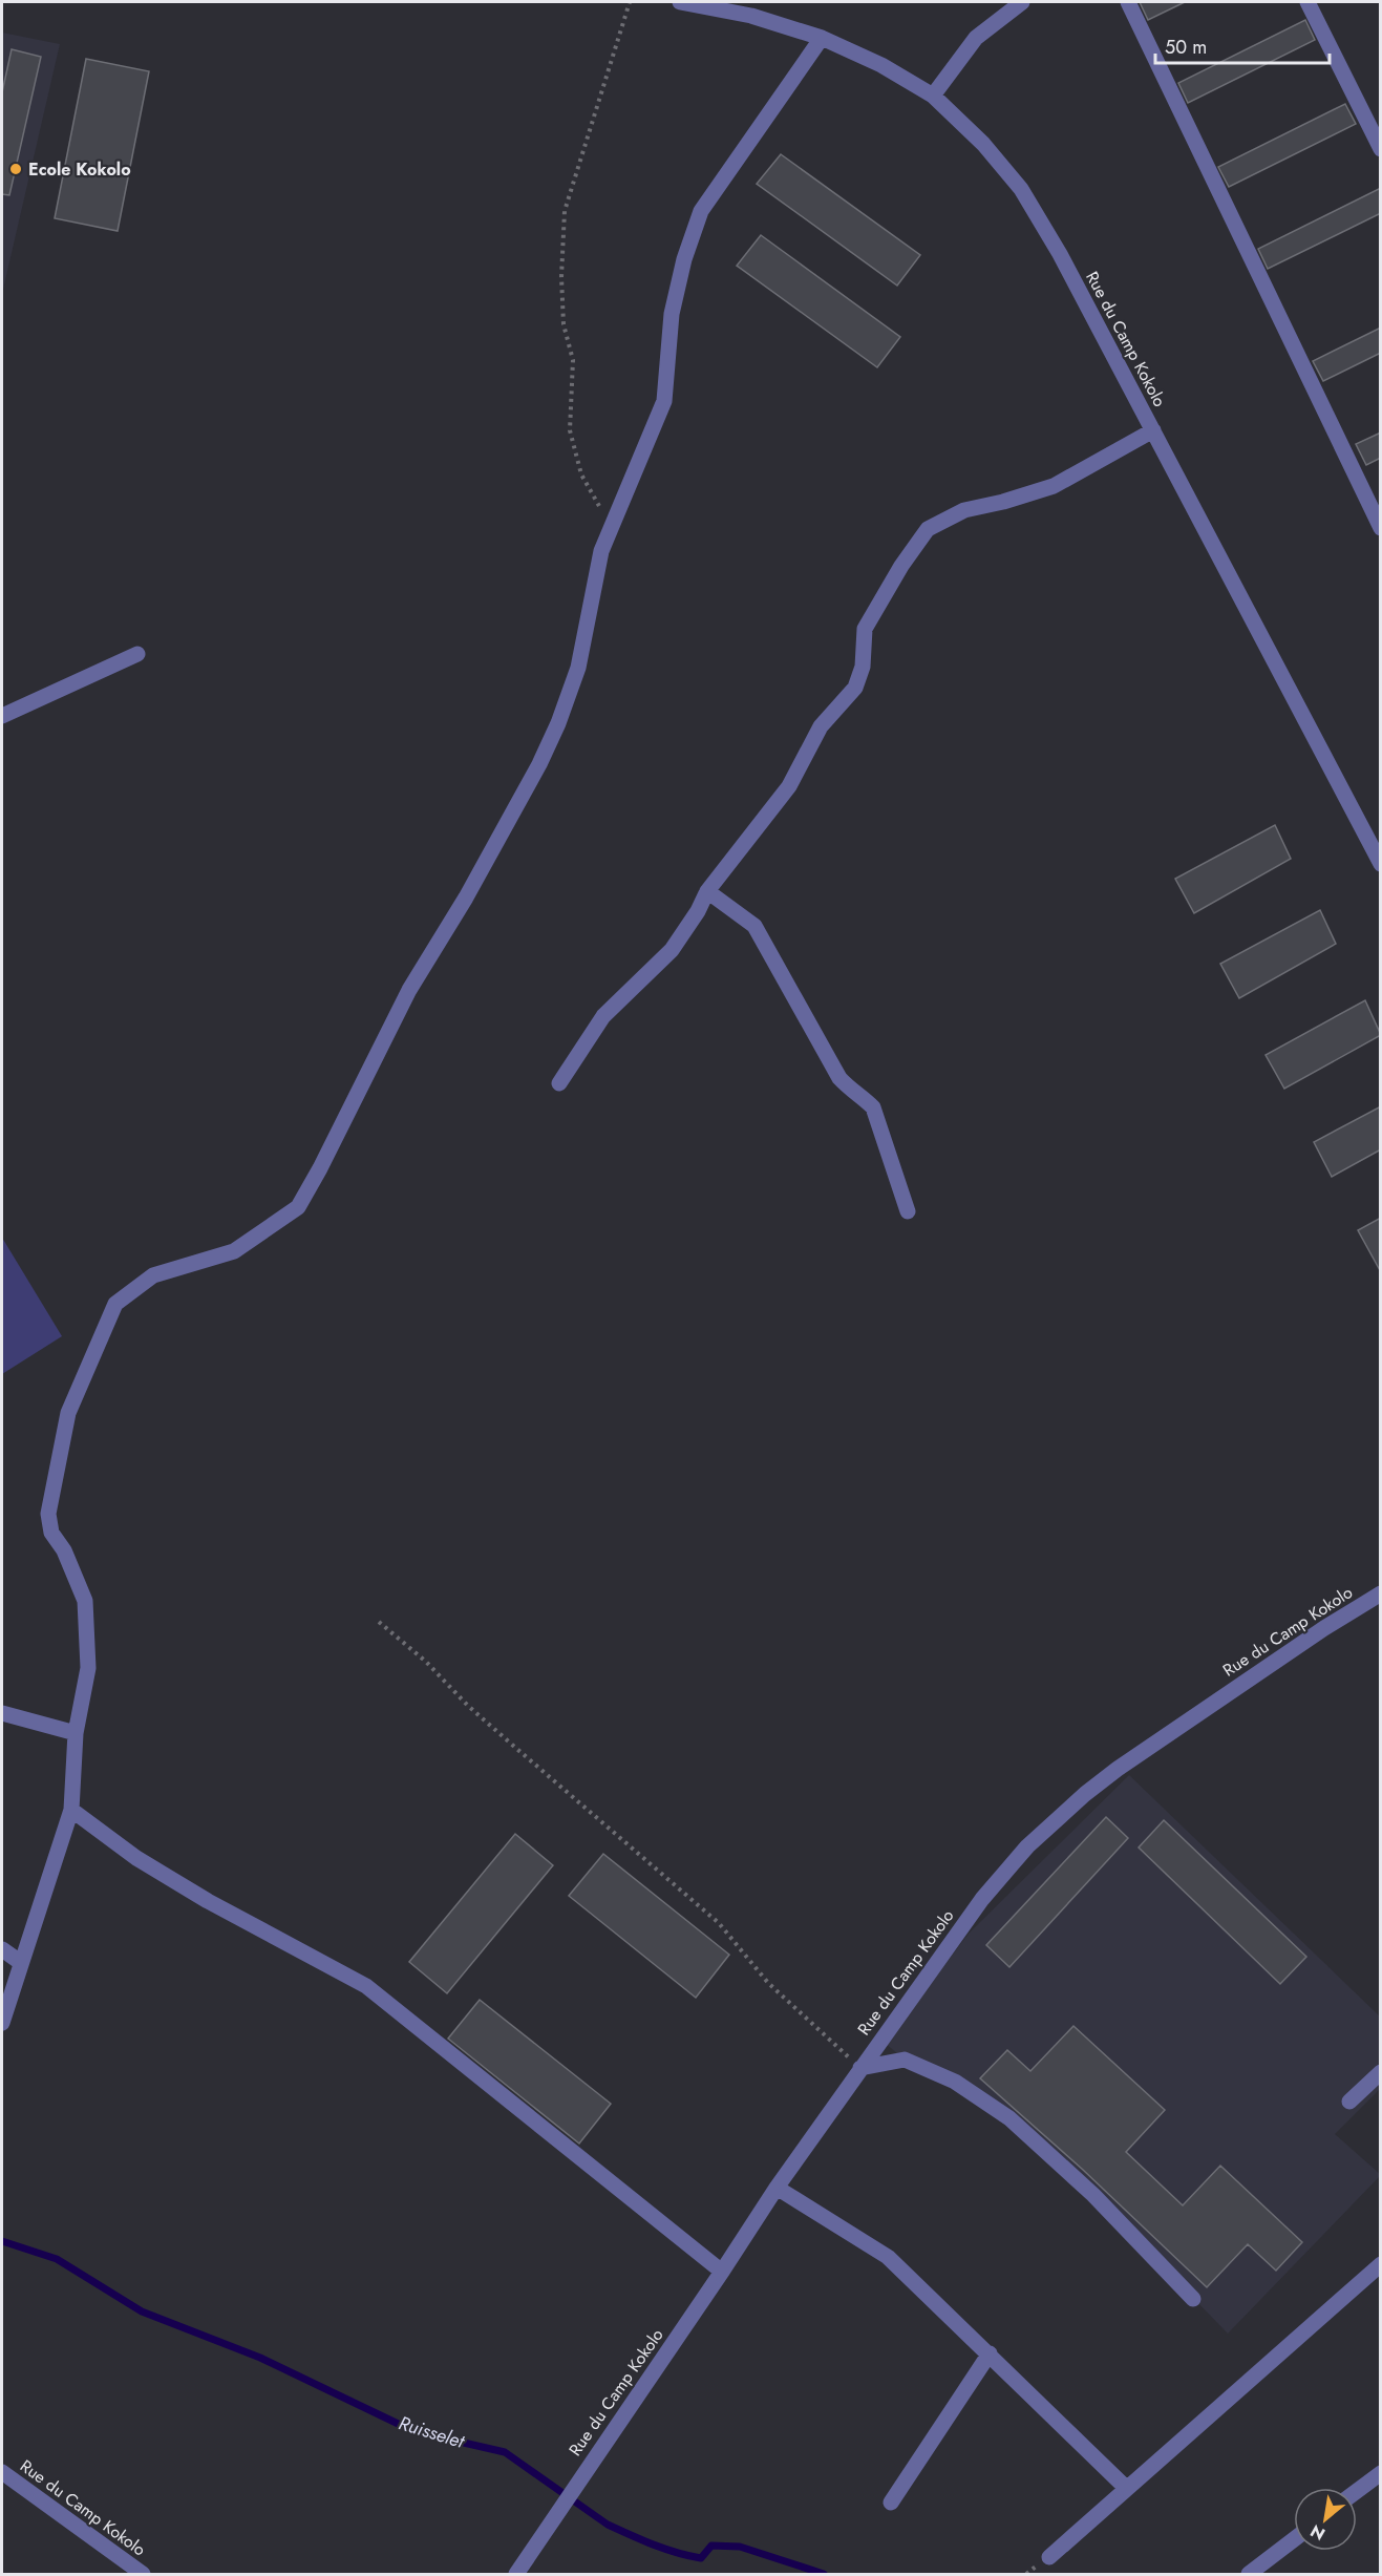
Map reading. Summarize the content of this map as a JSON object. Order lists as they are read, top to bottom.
{
  "streets": {
    "street": ["Rue du Camp Kokolo"]
  },
  "water": ["Ruisselet"],
  "places": ["Ecole Kokolo"],
  "scale_bar": "50 m",
  "north": "bottom left"
}
